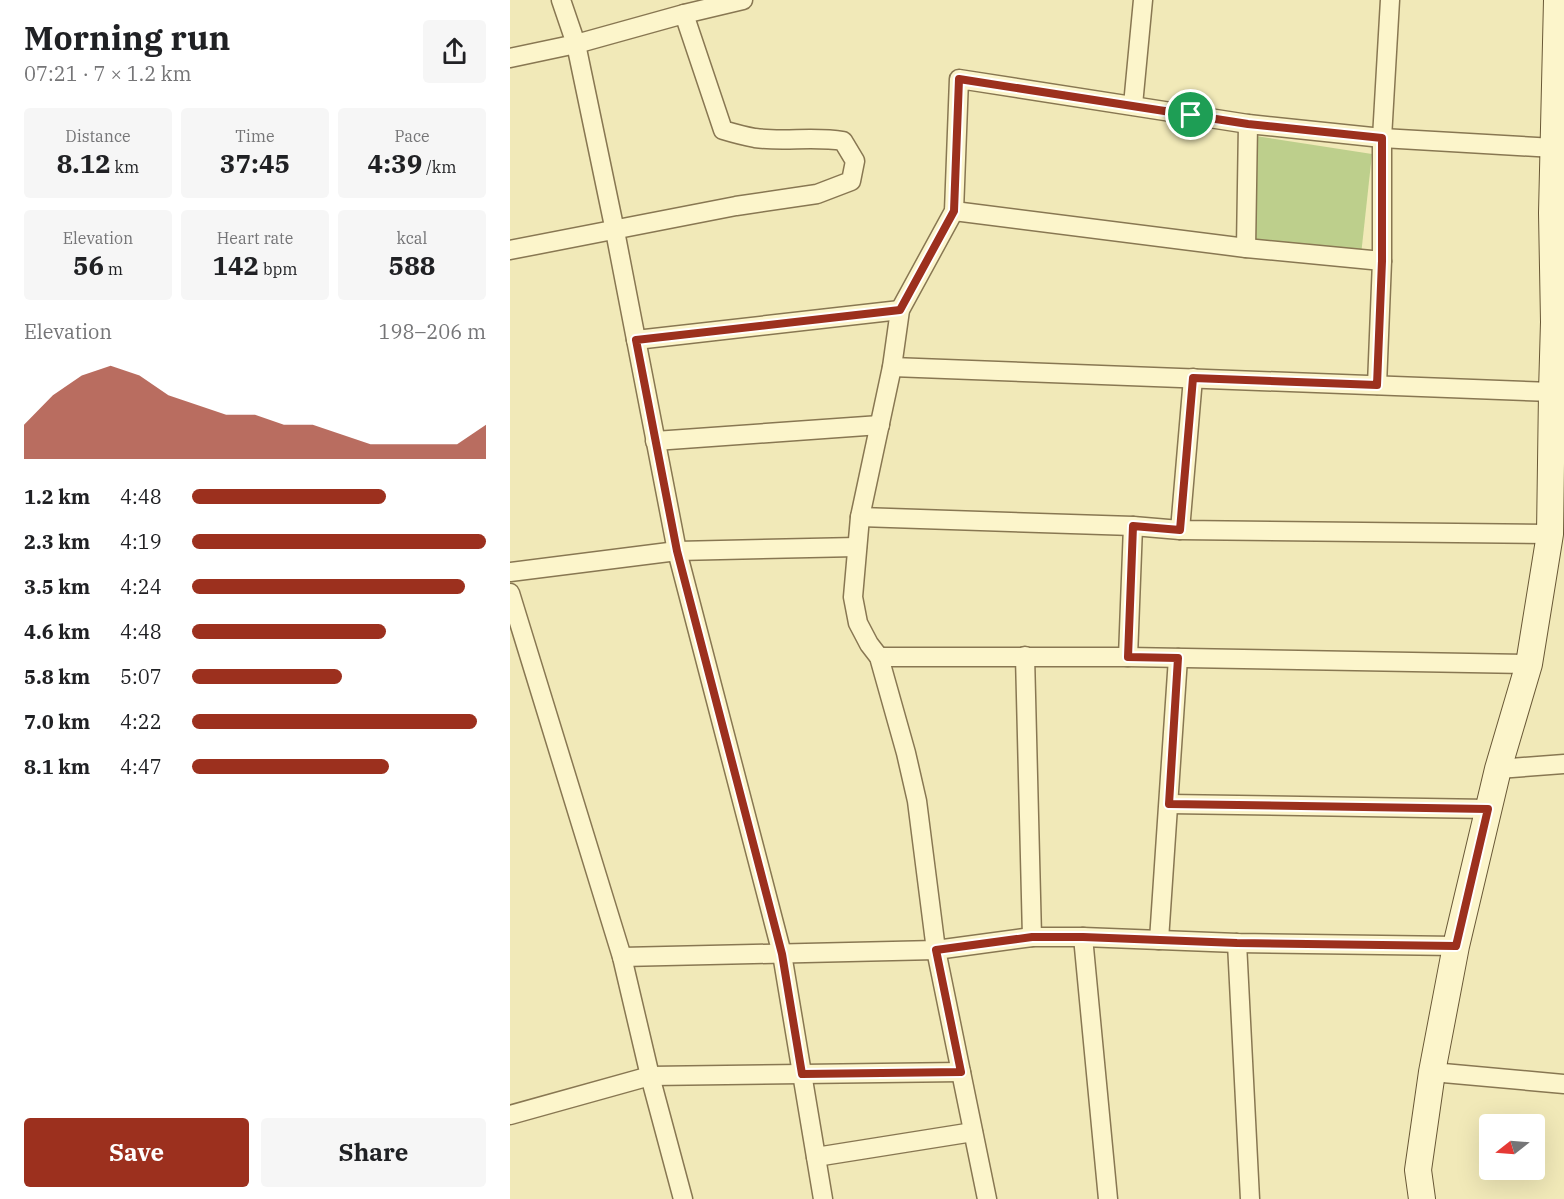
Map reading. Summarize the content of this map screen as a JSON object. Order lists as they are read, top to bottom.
{
  "north": "left",
  "page": {
    "heading": ["Morning run", "07:21 · 7 × 1.2 km"],
    "stats": [
      ["Distance", "8.12 km"],
      ["Time", "37:45"],
      ["Pace", "4:39 /km"],
      ["Elevation", "56 m"],
      ["Heart rate", "142 bpm"],
      ["kcal", "588"]
    ],
    "chart": ["Elevation", "198–206 m"],
    "list": [
      {
        "name": "1.2 km",
        "note": "4:48"
      },
      {
        "name": "2.3 km",
        "note": "4:19"
      },
      {
        "name": "3.5 km",
        "note": "4:24"
      },
      {
        "name": "4.6 km",
        "note": "4:48"
      },
      {
        "name": "5.8 km",
        "note": "5:07"
      },
      {
        "name": "7.0 km",
        "note": "4:22"
      },
      {
        "name": "8.1 km",
        "note": "4:47"
      }
    ],
    "buttons": ["Save", "Share"]
  }
}
